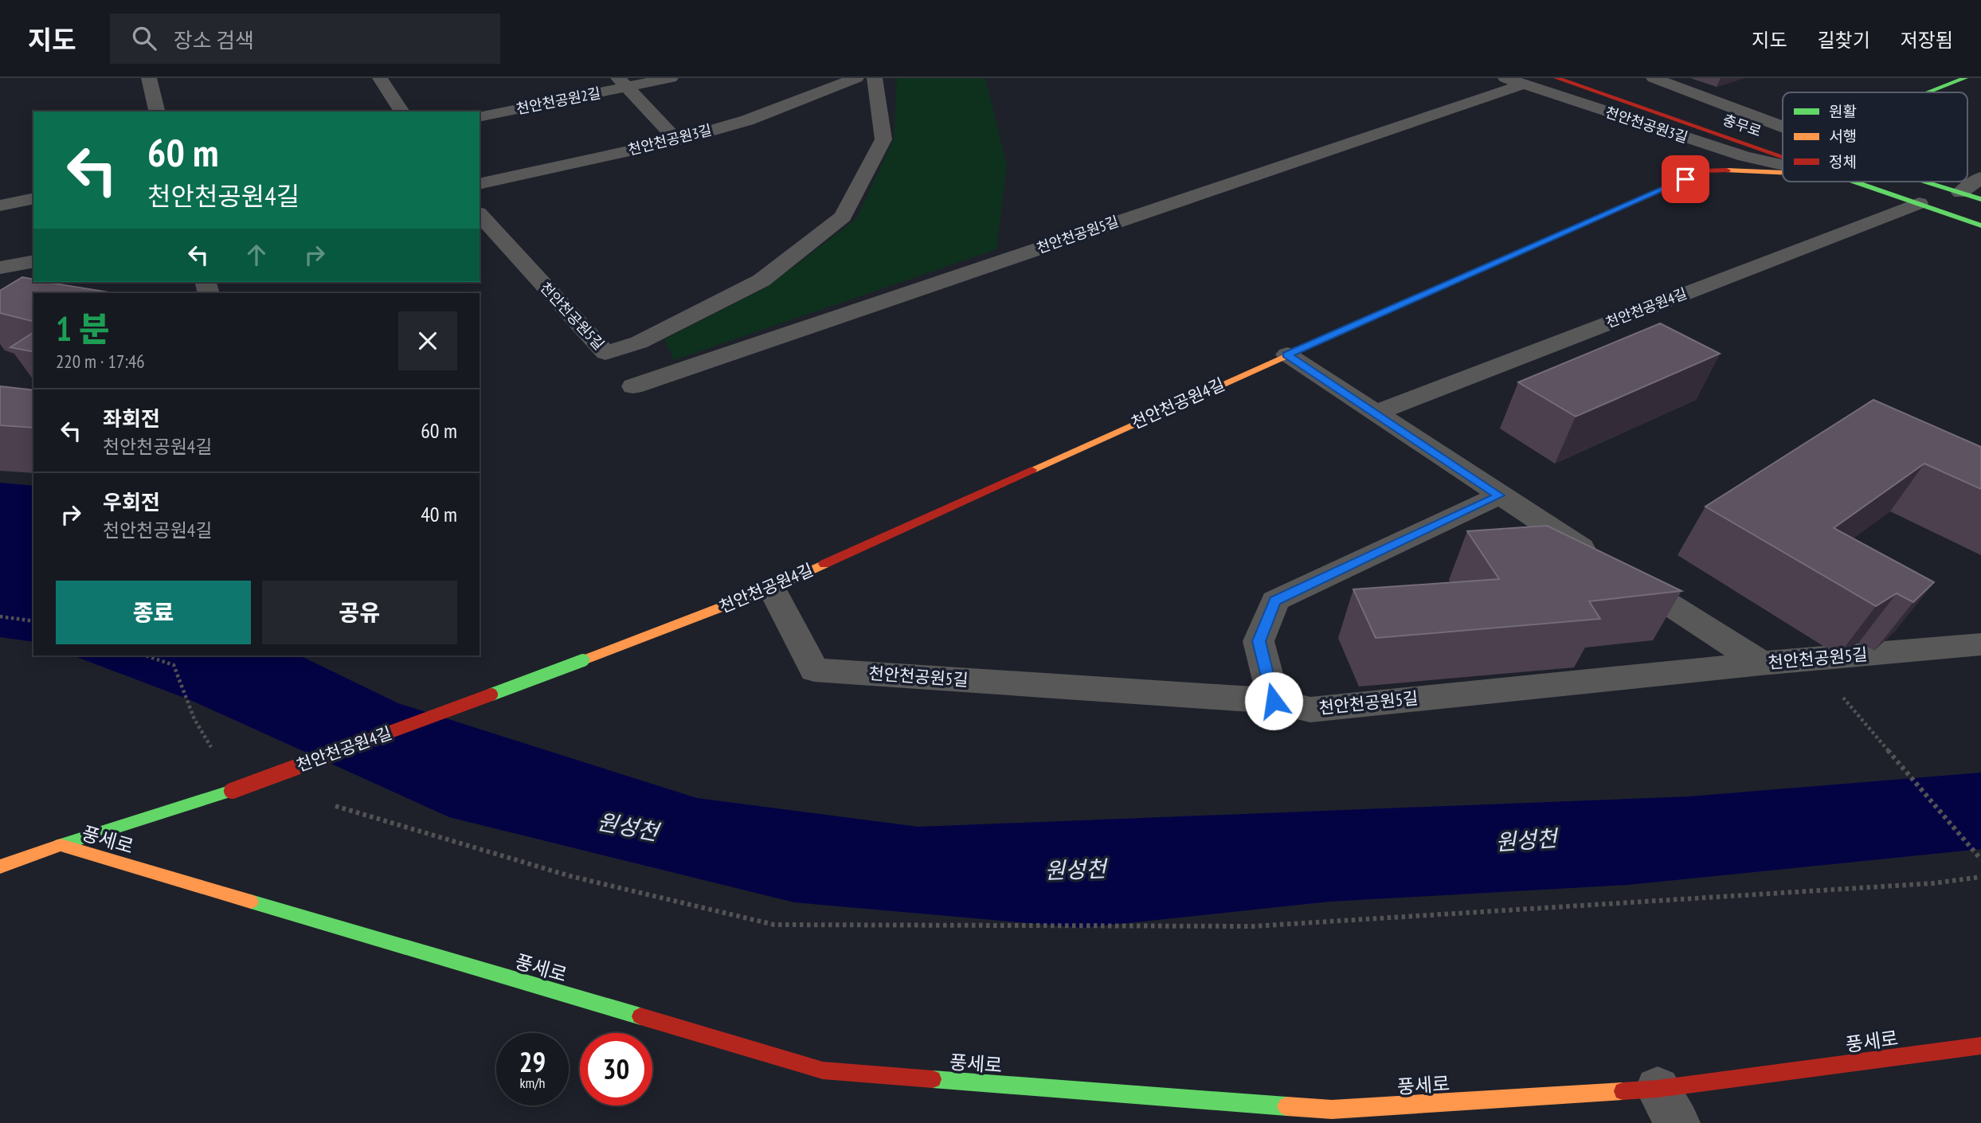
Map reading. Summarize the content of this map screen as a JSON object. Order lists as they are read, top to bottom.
{
  "streets": {
    "street": [
      "천안천공원2길",
      "천안천공원3길",
      "충무로",
      "천안천공원5길",
      "천안천공원4길",
      "풍세로"
    ]
  },
  "crossings": [
    ["천안천공원3길", "천안천공원5길"],
    ["충무로", "천안천공원4길"],
    ["천안천공원5길", "천안천공원4길"],
    ["천안천공원4길", "풍세로"]
  ],
  "water": ["원성천"],
  "legend": ["원활", "서행", "정체"],
  "page": {
    "header": "지도",
    "search": "장소 검색",
    "nav": ["지도", "길찾기", "저장됨"],
    "turn": ["60 m", "천안천공원4길"],
    "heading": ["1 분", "220 m · 17:46"],
    "list": [
      {
        "name": "좌회전",
        "note": "천안천공원4길",
        "value": "60 m"
      },
      {
        "name": "우회전",
        "note": "천안천공원4길",
        "value": "40 m"
      }
    ],
    "buttons": ["종료", "공유"],
    "speed": "29 km/h",
    "limit": "30"
  }
}
